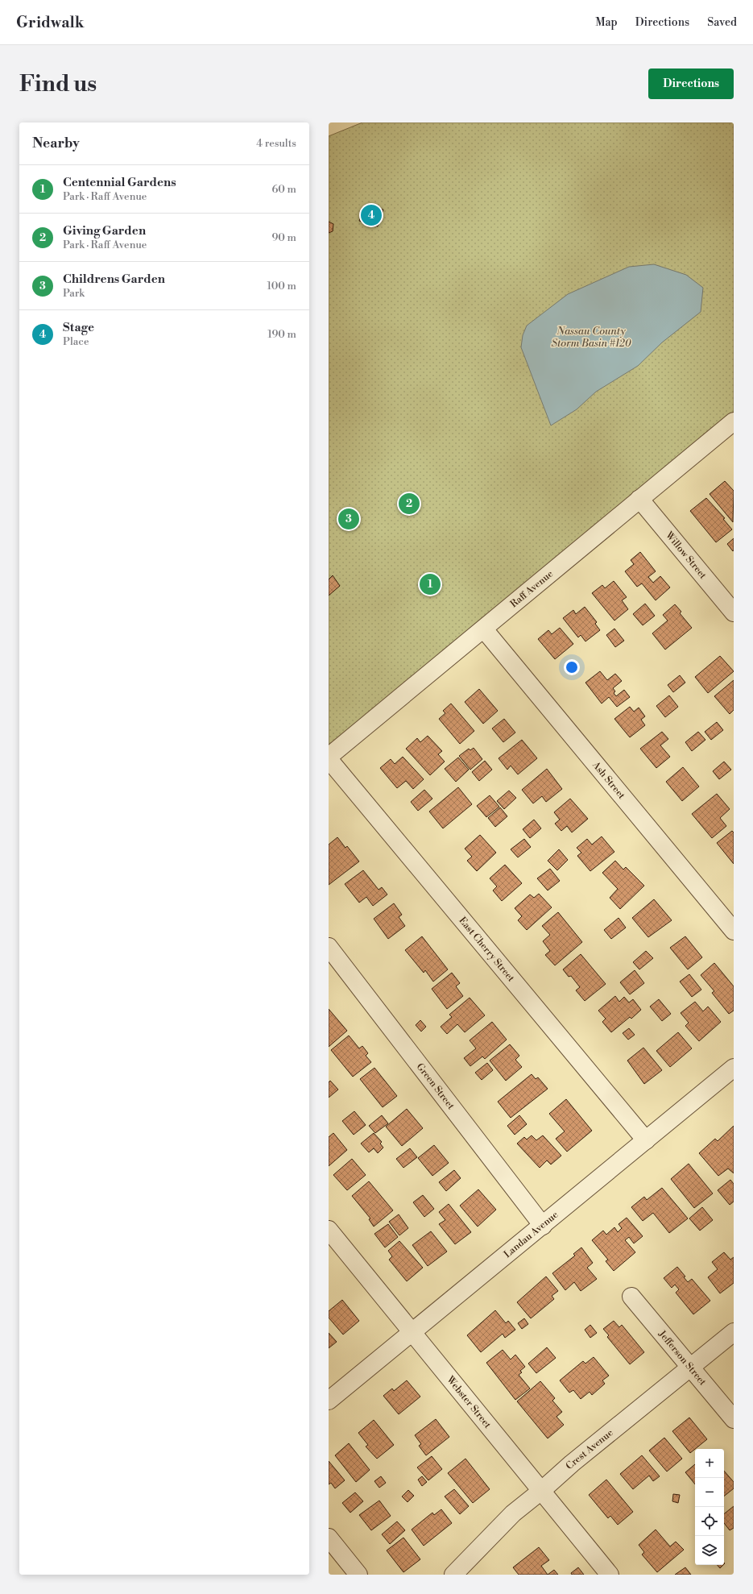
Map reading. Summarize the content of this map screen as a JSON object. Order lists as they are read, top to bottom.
{
  "streets": {
    "street": [
      "Willow Street",
      "Raff Avenue",
      "Ash Street",
      "East Cherry Street",
      "Green Street",
      "Landau Avenue",
      "Jefferson Street",
      "Webster Street",
      "Crest Avenue"
    ]
  },
  "crossings": [
    ["Willow Street", "Raff Avenue"],
    ["Raff Avenue", "Ash Street"],
    ["Raff Avenue", "East Cherry Street"],
    ["East Cherry Street", "Landau Avenue"],
    ["Green Street", "Landau Avenue"],
    ["Landau Avenue", "Webster Street"],
    ["Jefferson Street", "Crest Avenue"],
    ["Webster Street", "Crest Avenue"]
  ],
  "water": ["Nassau County Storm Basin #120"],
  "page": {
    "header": "Gridwalk",
    "nav": ["Map", "Directions", "Saved"],
    "buttons": "Directions",
    "title": "Find us",
    "heading": ["Nearby", "4 results"],
    "list": [
      {
        "mark": "1",
        "name": "Centennial Gardens",
        "note": "Park · Raff Avenue",
        "value": "60 m"
      },
      {
        "mark": "2",
        "name": "Giving Garden",
        "note": "Park · Raff Avenue",
        "value": "90 m"
      },
      {
        "mark": "3",
        "name": "Childrens Garden",
        "note": "Park",
        "value": "100 m"
      },
      {
        "mark": "4",
        "name": "Stage",
        "note": "Place",
        "value": "190 m"
      }
    ],
    "pins": [
      "4",
      "2",
      "3",
      "1"
    ],
    "map_buttons": ["+", "−"]
  }
}
